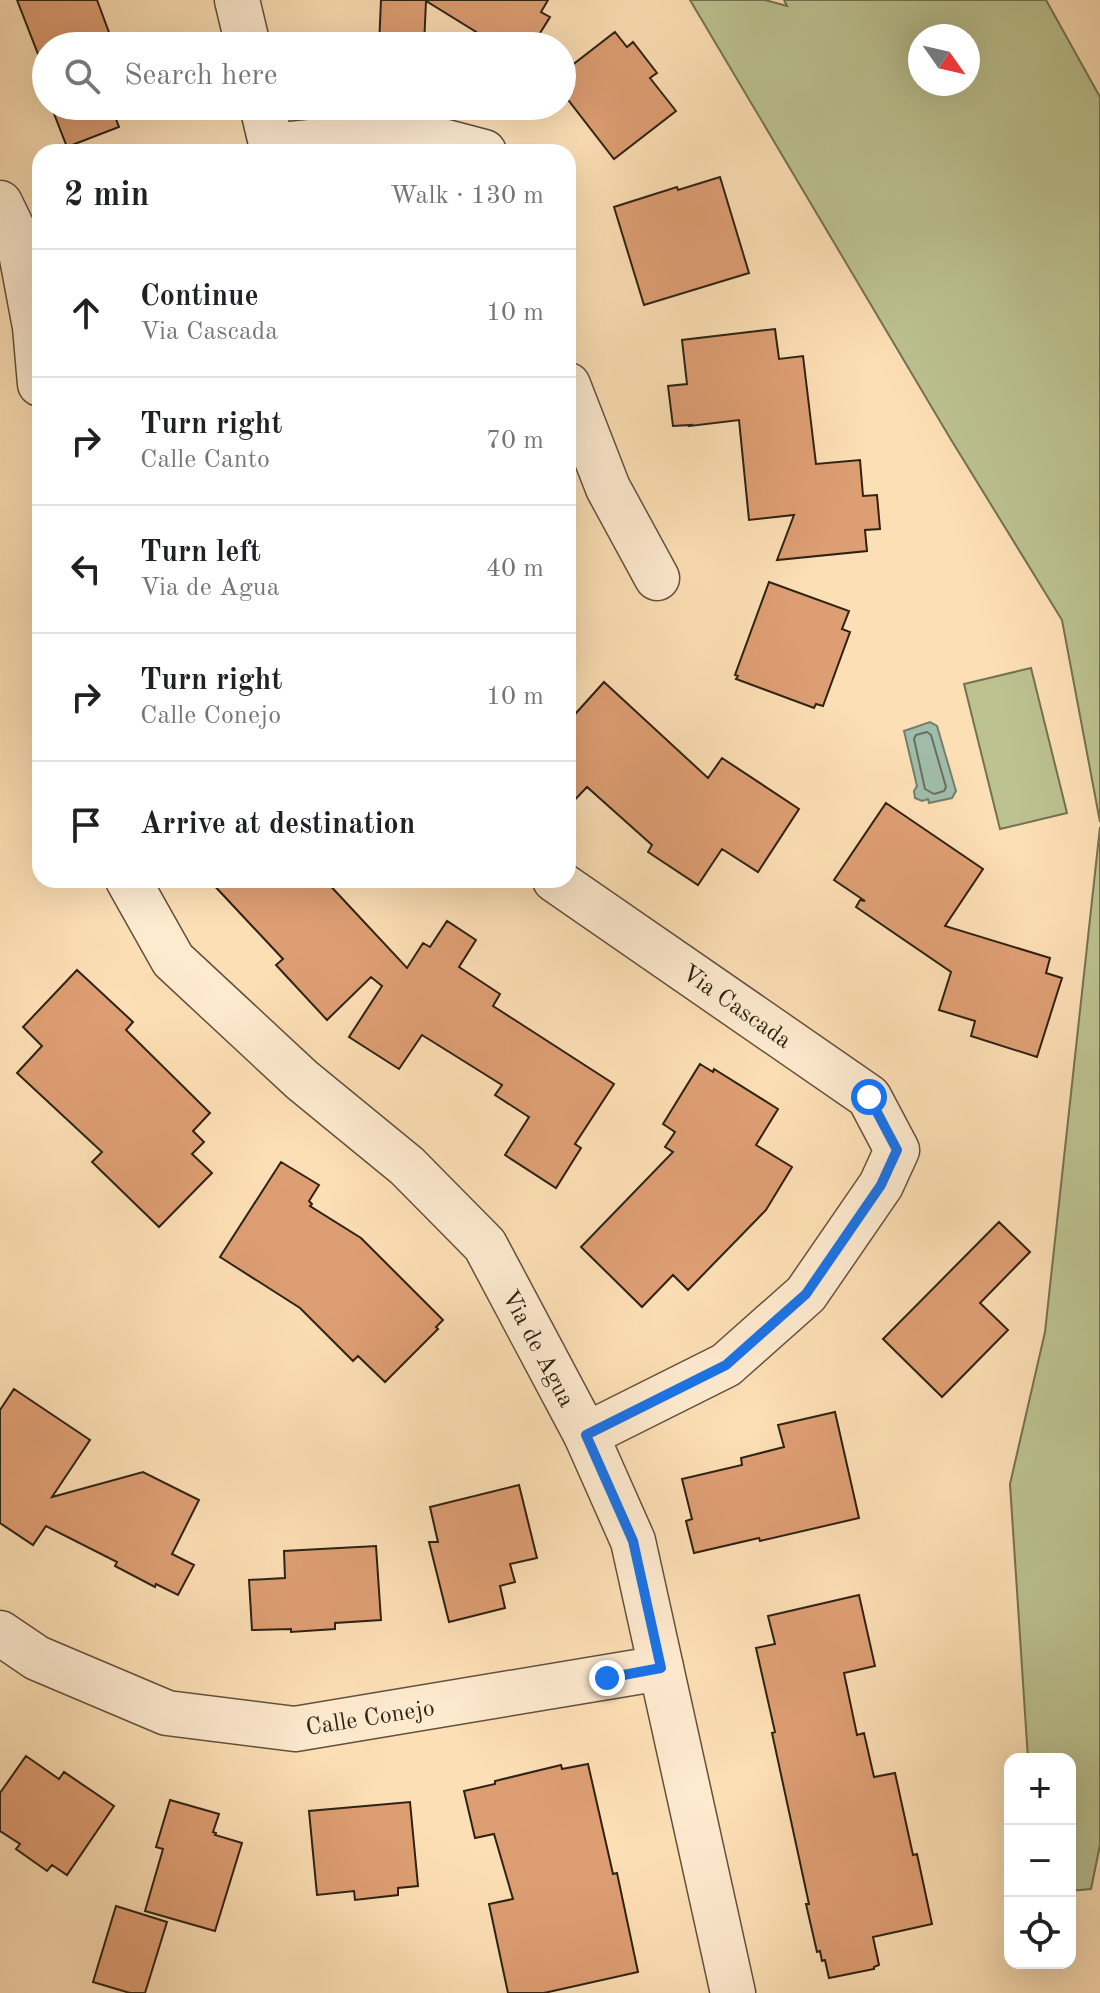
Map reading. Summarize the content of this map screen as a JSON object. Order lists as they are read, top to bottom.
{
  "streets": {
    "street": ["Via Cascada", "Via de Agua", "Calle Conejo"]
  },
  "crossings": [
    ["Via Cascada", "Via de Agua"],
    ["Via de Agua", "Calle Conejo"]
  ],
  "north": "bottom right",
  "page": {
    "search": "Search here",
    "heading": ["2 min", "Walk · 130 m"],
    "list": [
      ["Continue", "Via Cascada", "10 m"],
      ["Turn right", "Calle Canto", "70 m"],
      ["Turn left", "Via de Agua", "40 m"],
      ["Turn right", "Calle Conejo", "10 m"],
      "Arrive at destination"
    ],
    "map_buttons": ["+", "−"]
  }
}
